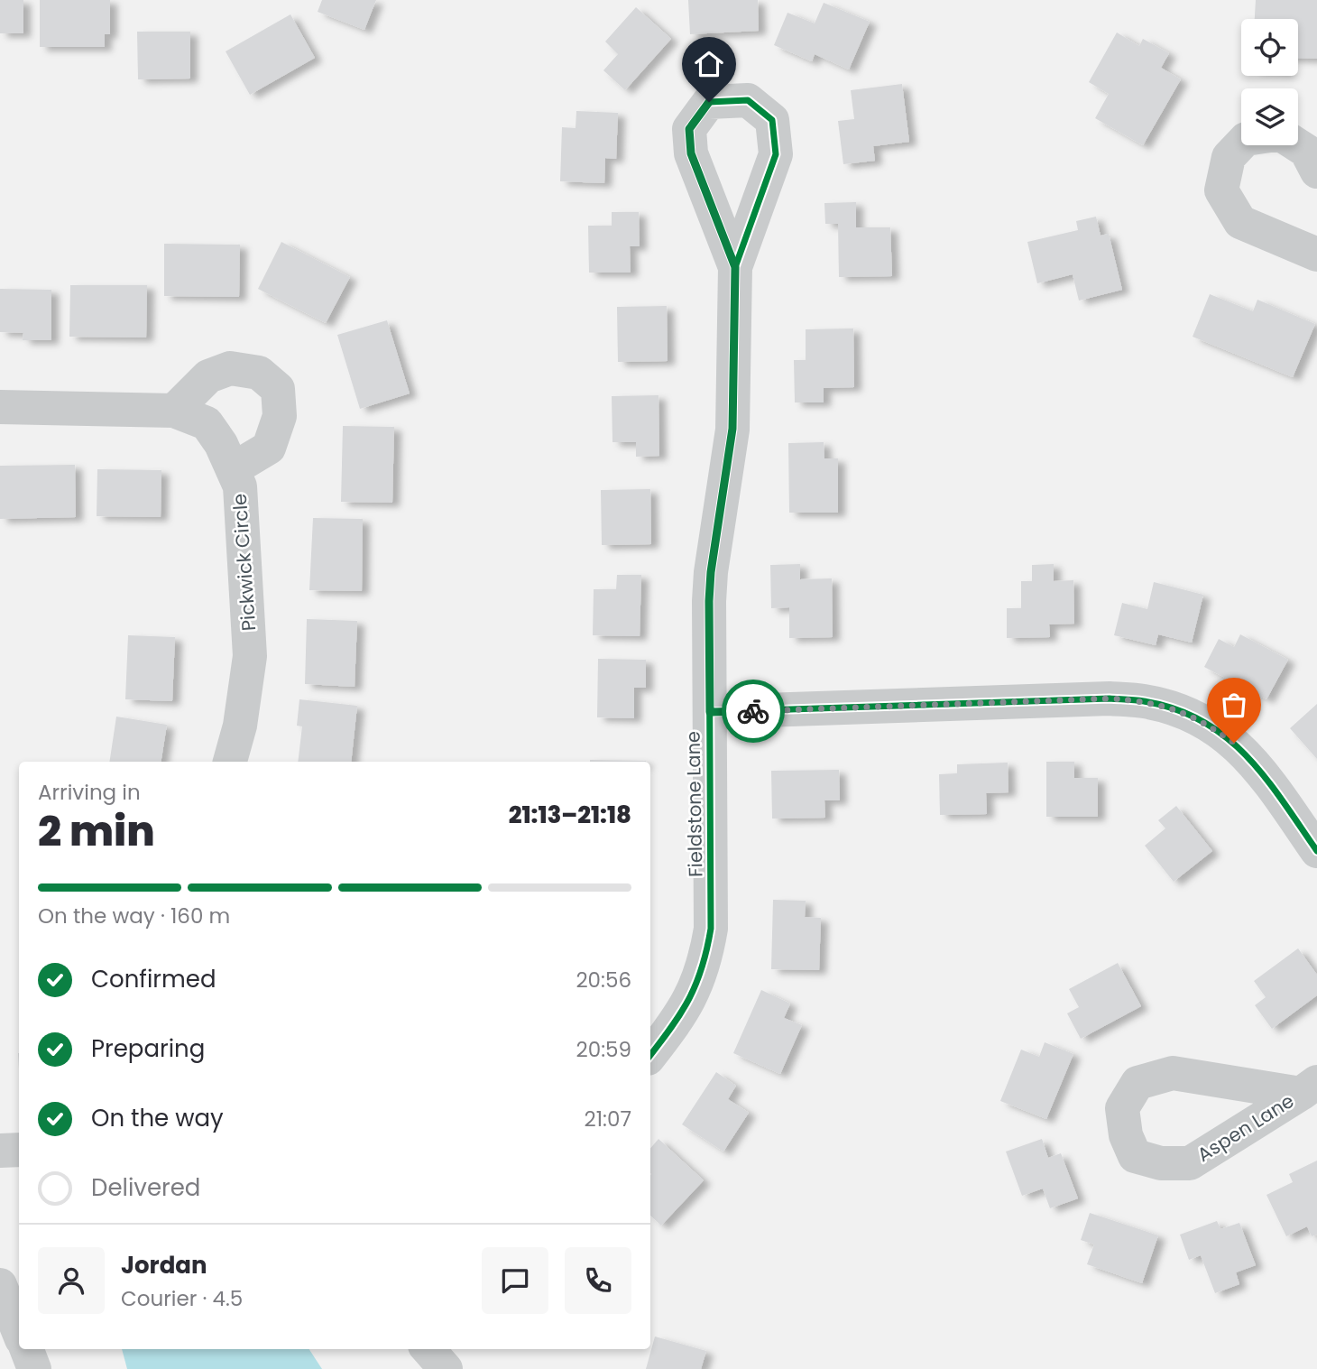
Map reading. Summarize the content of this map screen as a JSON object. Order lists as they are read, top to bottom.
{
  "streets": {
    "street": ["Pickwick Circle", "Fieldstone Lane"]
  },
  "page": {
    "heading": ["2 min", "Arriving in", "21:13–21:18"],
    "panel": ["Jordan", "Courier · 4.5"],
    "bar": "On the way · 160 m",
    "list": [
      ["Confirmed", "20:56"],
      ["Preparing", "20:59"],
      ["On the way", "21:07"],
      "Delivered"
    ]
  }
}
